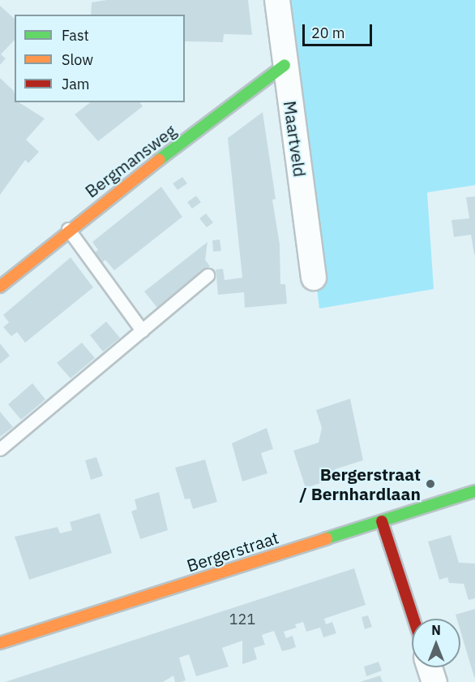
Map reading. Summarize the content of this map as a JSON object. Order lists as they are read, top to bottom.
{
  "streets": {
    "street": ["Maartveld", "Bergmansweg", "Bergerstraat"]
  },
  "crossings": [
    ["Maartveld", "Bergmansweg"]
  ],
  "places": ["Bergerstraat / Bernhardlaan"],
  "house_numbers": ["121"],
  "legend": ["Fast", "Slow", "Jam"],
  "scale_bar": "20 m",
  "north": "top"
}
